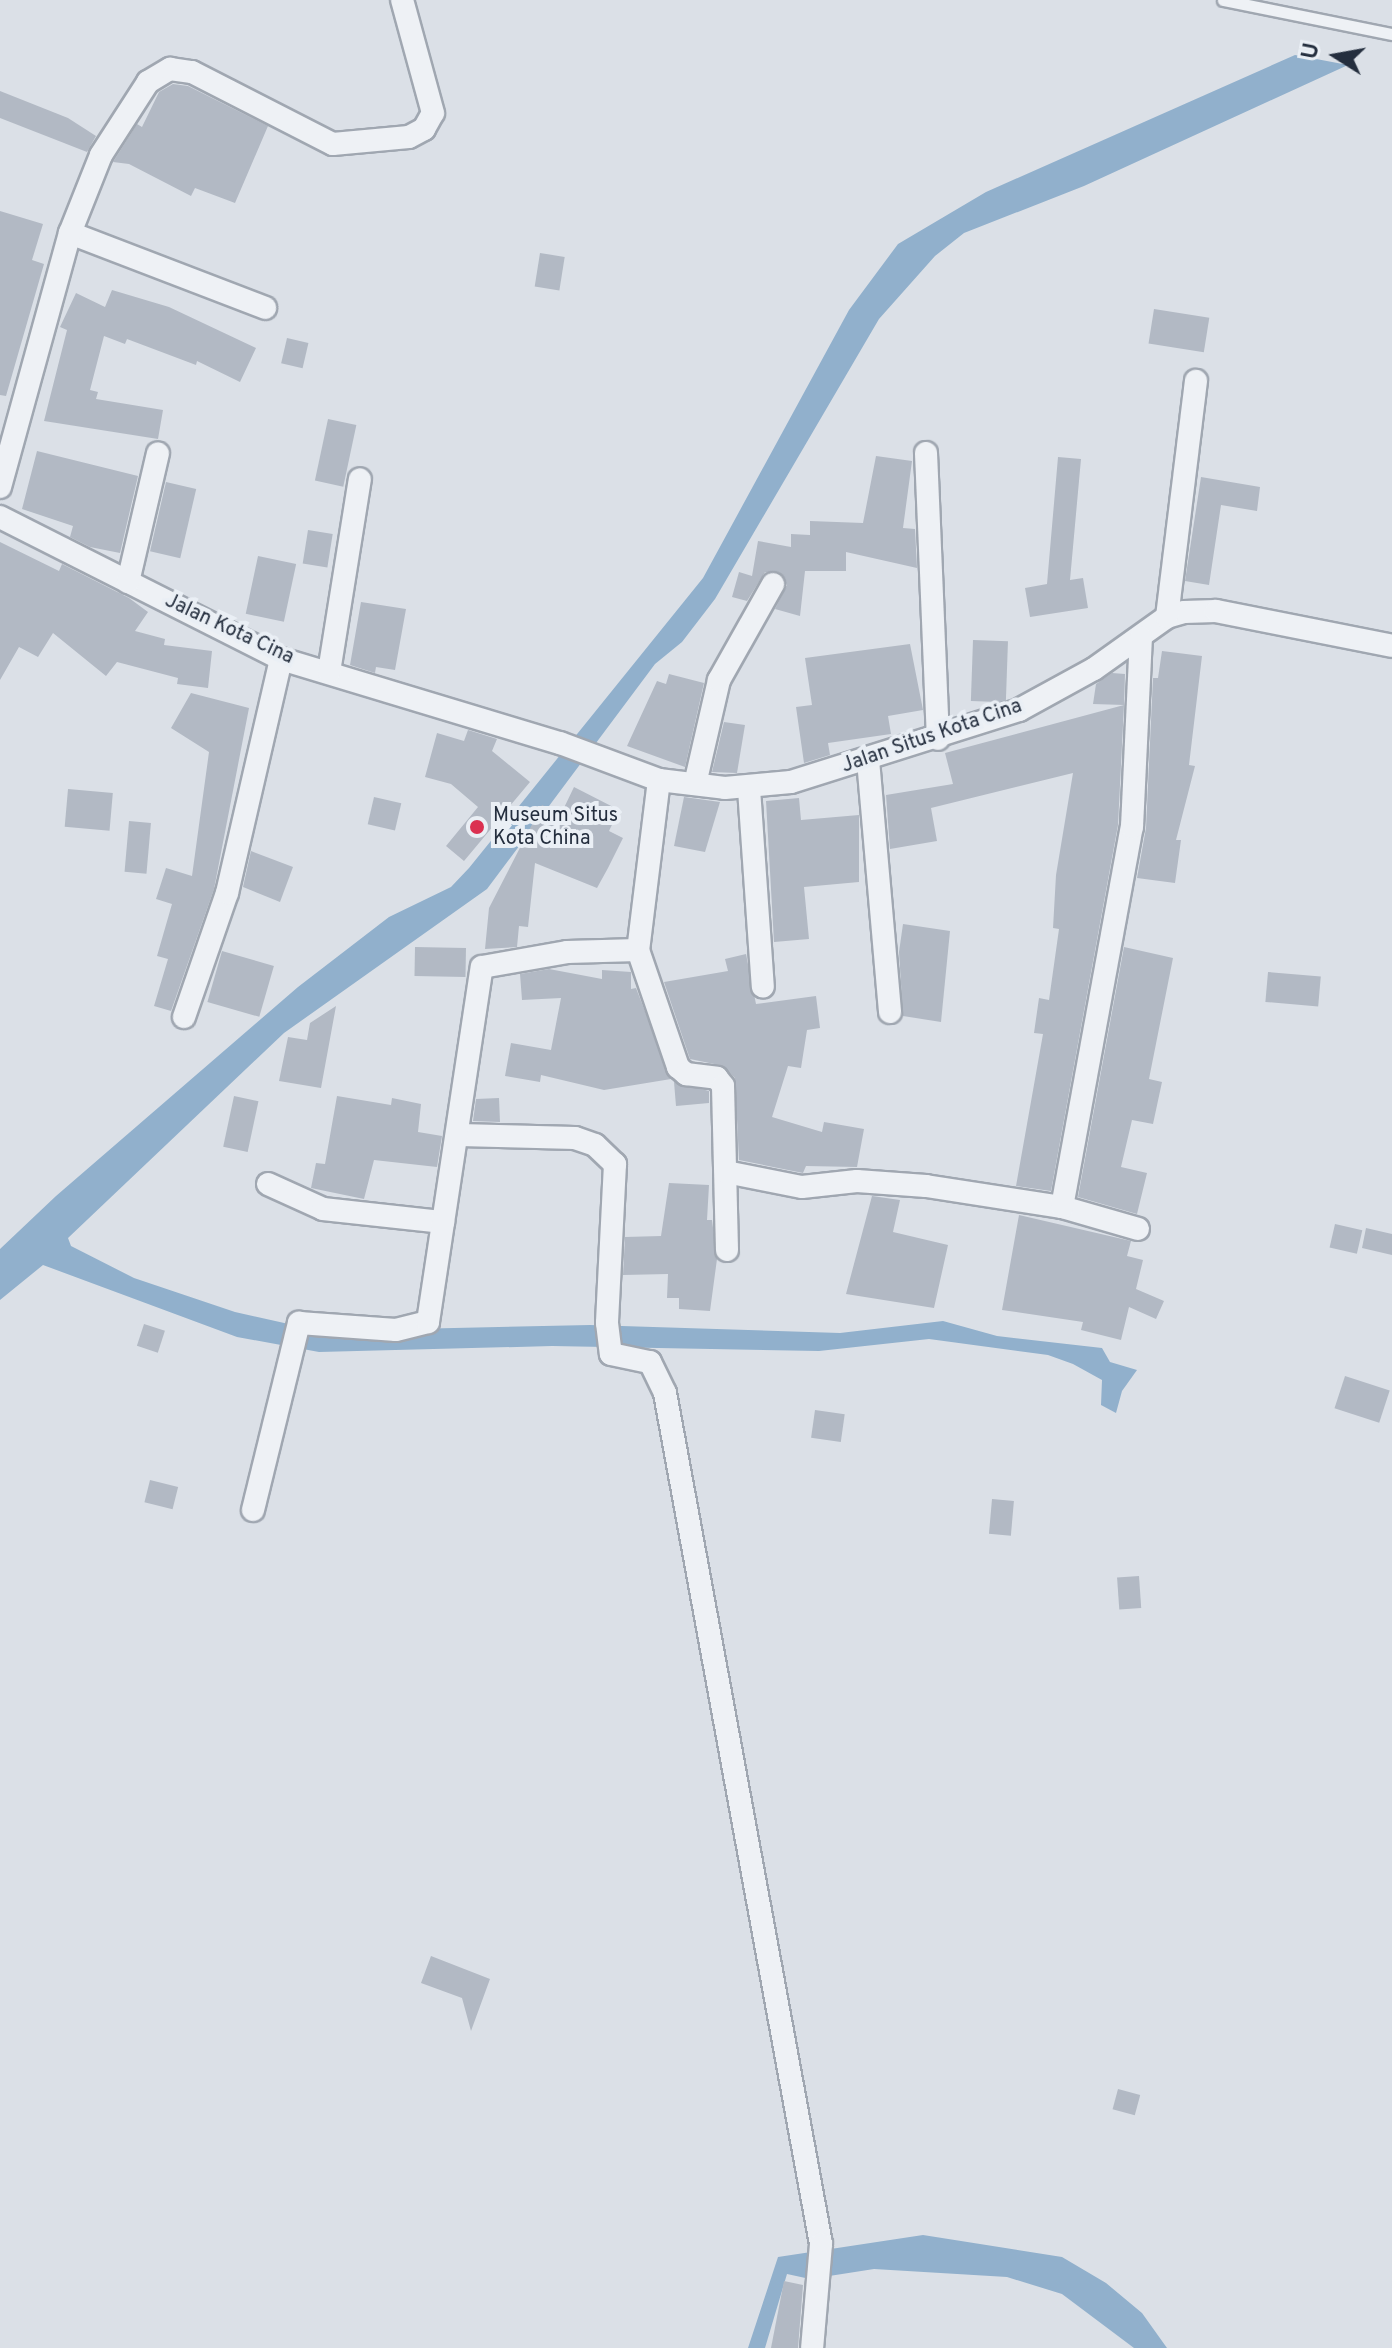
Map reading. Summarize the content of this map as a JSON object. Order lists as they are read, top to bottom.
{
  "streets": {
    "street": ["Jalan Kota Cina", "Jalan Situs Kota Cina"]
  },
  "crossings": [
    ["Jalan Kota Cina", "Jalan Situs Kota Cina"]
  ],
  "places": ["Museum Situs Kota China"],
  "north": "left"
}
